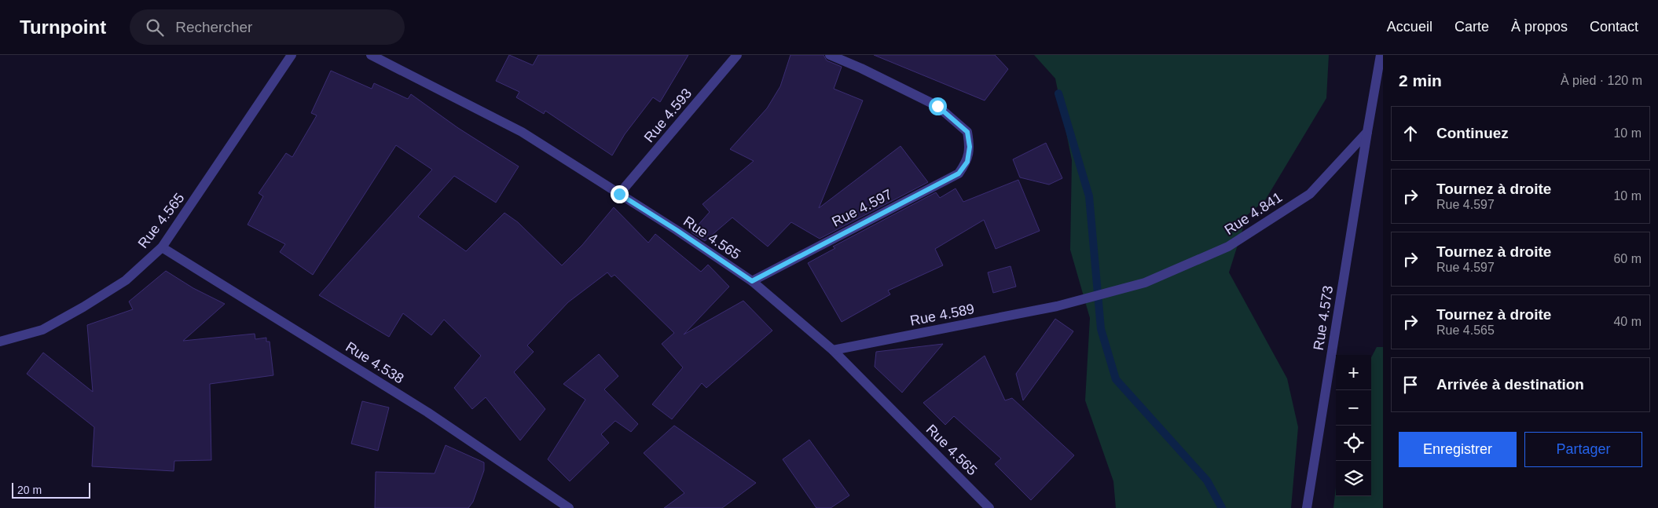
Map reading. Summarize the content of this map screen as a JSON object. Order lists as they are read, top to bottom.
{
  "streets": {
    "street": [
      "Rue 4.593",
      "Rue 4.597",
      "Rue 4.841",
      "Rue 4.565",
      "Rue 4.589",
      "Rue 4.573",
      "Rue 4.538"
    ]
  },
  "crossings": [
    ["Rue 4.593", "Rue 4.565"],
    ["Rue 4.597", "Rue 4.565"],
    ["Rue 4.841", "Rue 4.589"],
    ["Rue 4.841", "Rue 4.573"],
    ["Rue 4.565", "Rue 4.589"],
    ["Rue 4.565", "Rue 4.538"]
  ],
  "scale_bar": "20 m",
  "page": {
    "header": "Turnpoint",
    "search": "Rechercher",
    "nav": [
      "Accueil",
      "Carte",
      "À propos",
      "Contact"
    ],
    "heading": ["2 min", "À pied · 120 m"],
    "list": [
      ["Continuez", "10 m"],
      ["Tournez à droite", "Rue 4.597", "10 m"],
      ["Tournez à droite", "Rue 4.597", "60 m"],
      ["Tournez à droite", "Rue 4.565", "40 m"],
      "Arrivée à destination"
    ],
    "map_buttons": ["+", "−"],
    "buttons": ["Enregistrer", "Partager"],
    "scale": "20 m"
  }
}
